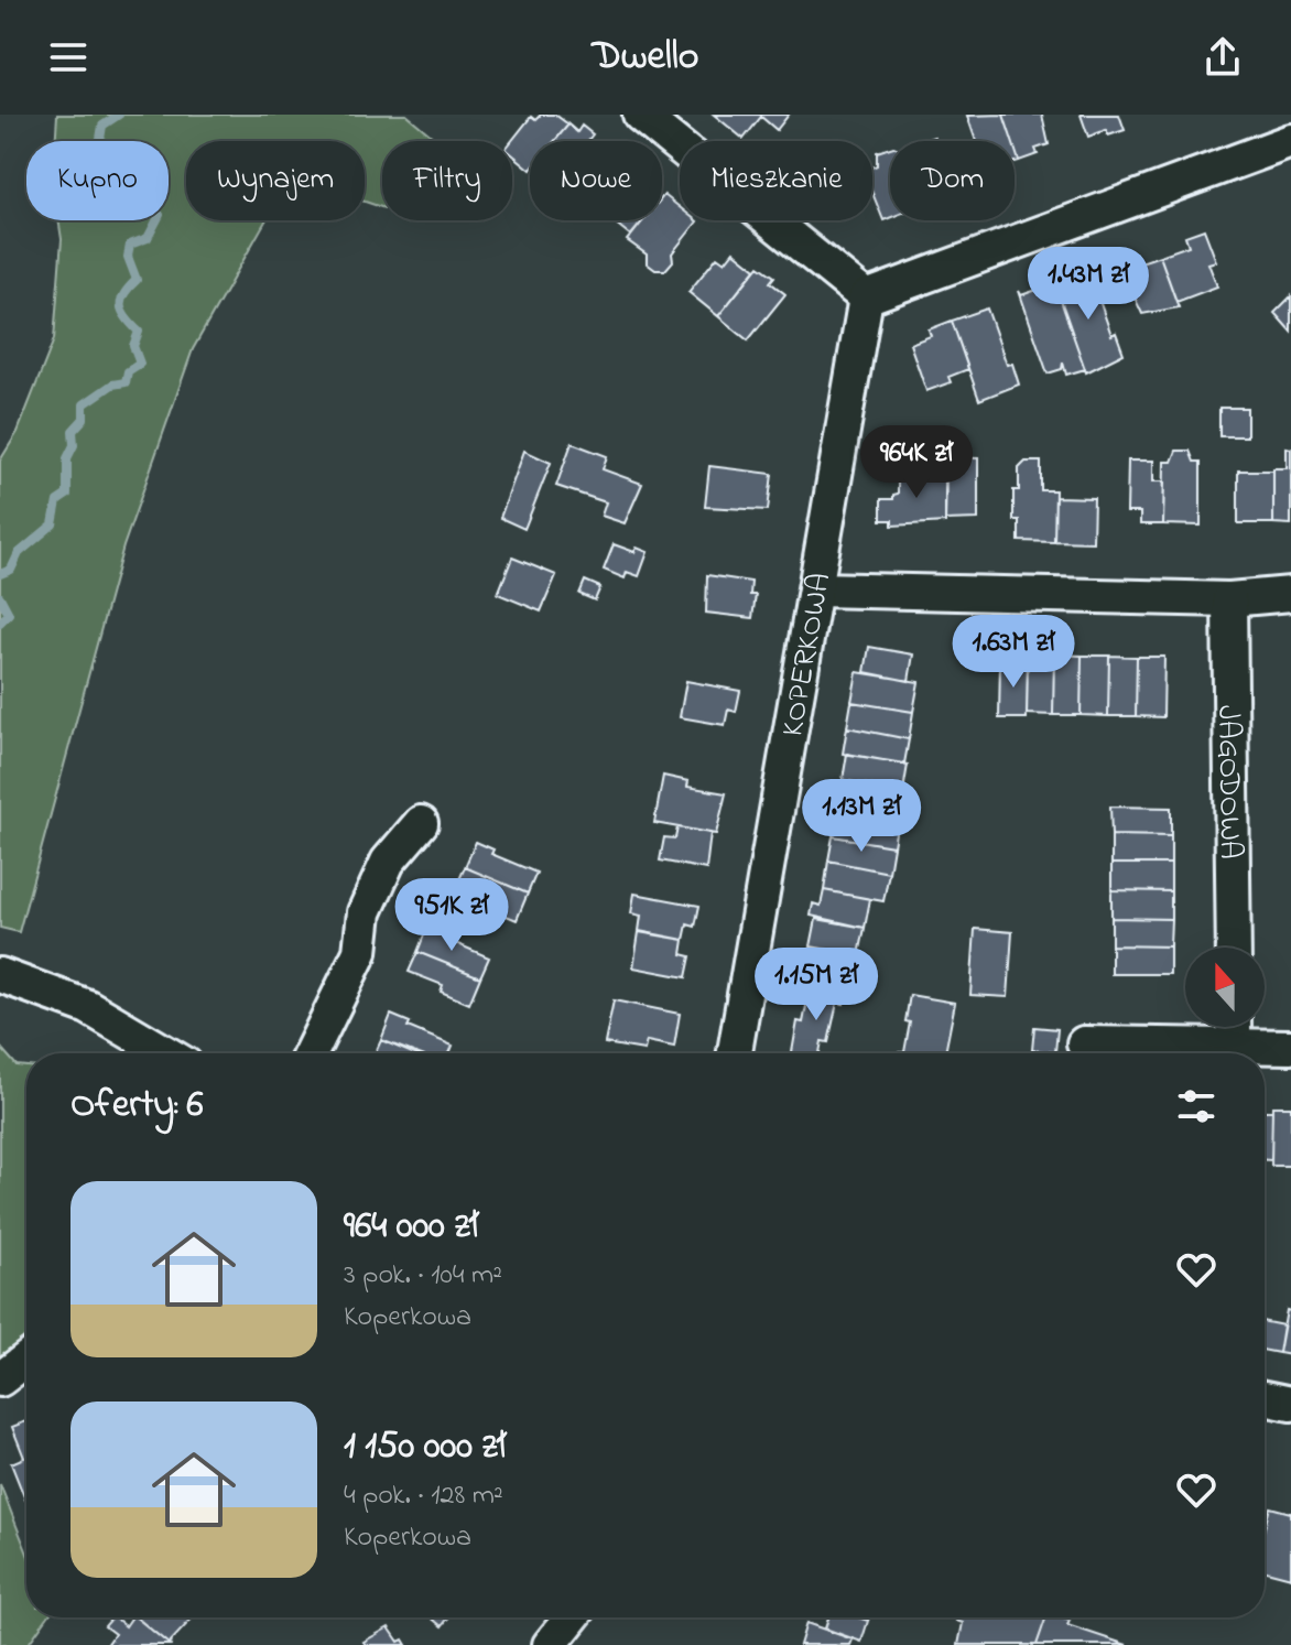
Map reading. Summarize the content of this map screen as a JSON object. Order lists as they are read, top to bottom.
{
  "streets": {
    "street": ["KOPERKOWA", "JAGODOWA"]
  },
  "north": "top",
  "page": {
    "header": "Dwello",
    "chip": [
      "Kupno",
      "Wynajem",
      "Filtry",
      "Nowe",
      "Mieszkanie",
      "Dom"
    ],
    "price": [
      "1.43M zł",
      "964K zł",
      "1.63M zł",
      "1.13M zł",
      "951K zł",
      "1.15M zł"
    ],
    "heading": "Oferty: 6",
    "list": [
      {
        "name": "964 000 zł",
        "note": "3 pok. · 104 m² · Koperkowa"
      },
      {
        "name": "1 150 000 zł",
        "note": "4 pok. · 128 m² · Koperkowa"
      }
    ]
  }
}
